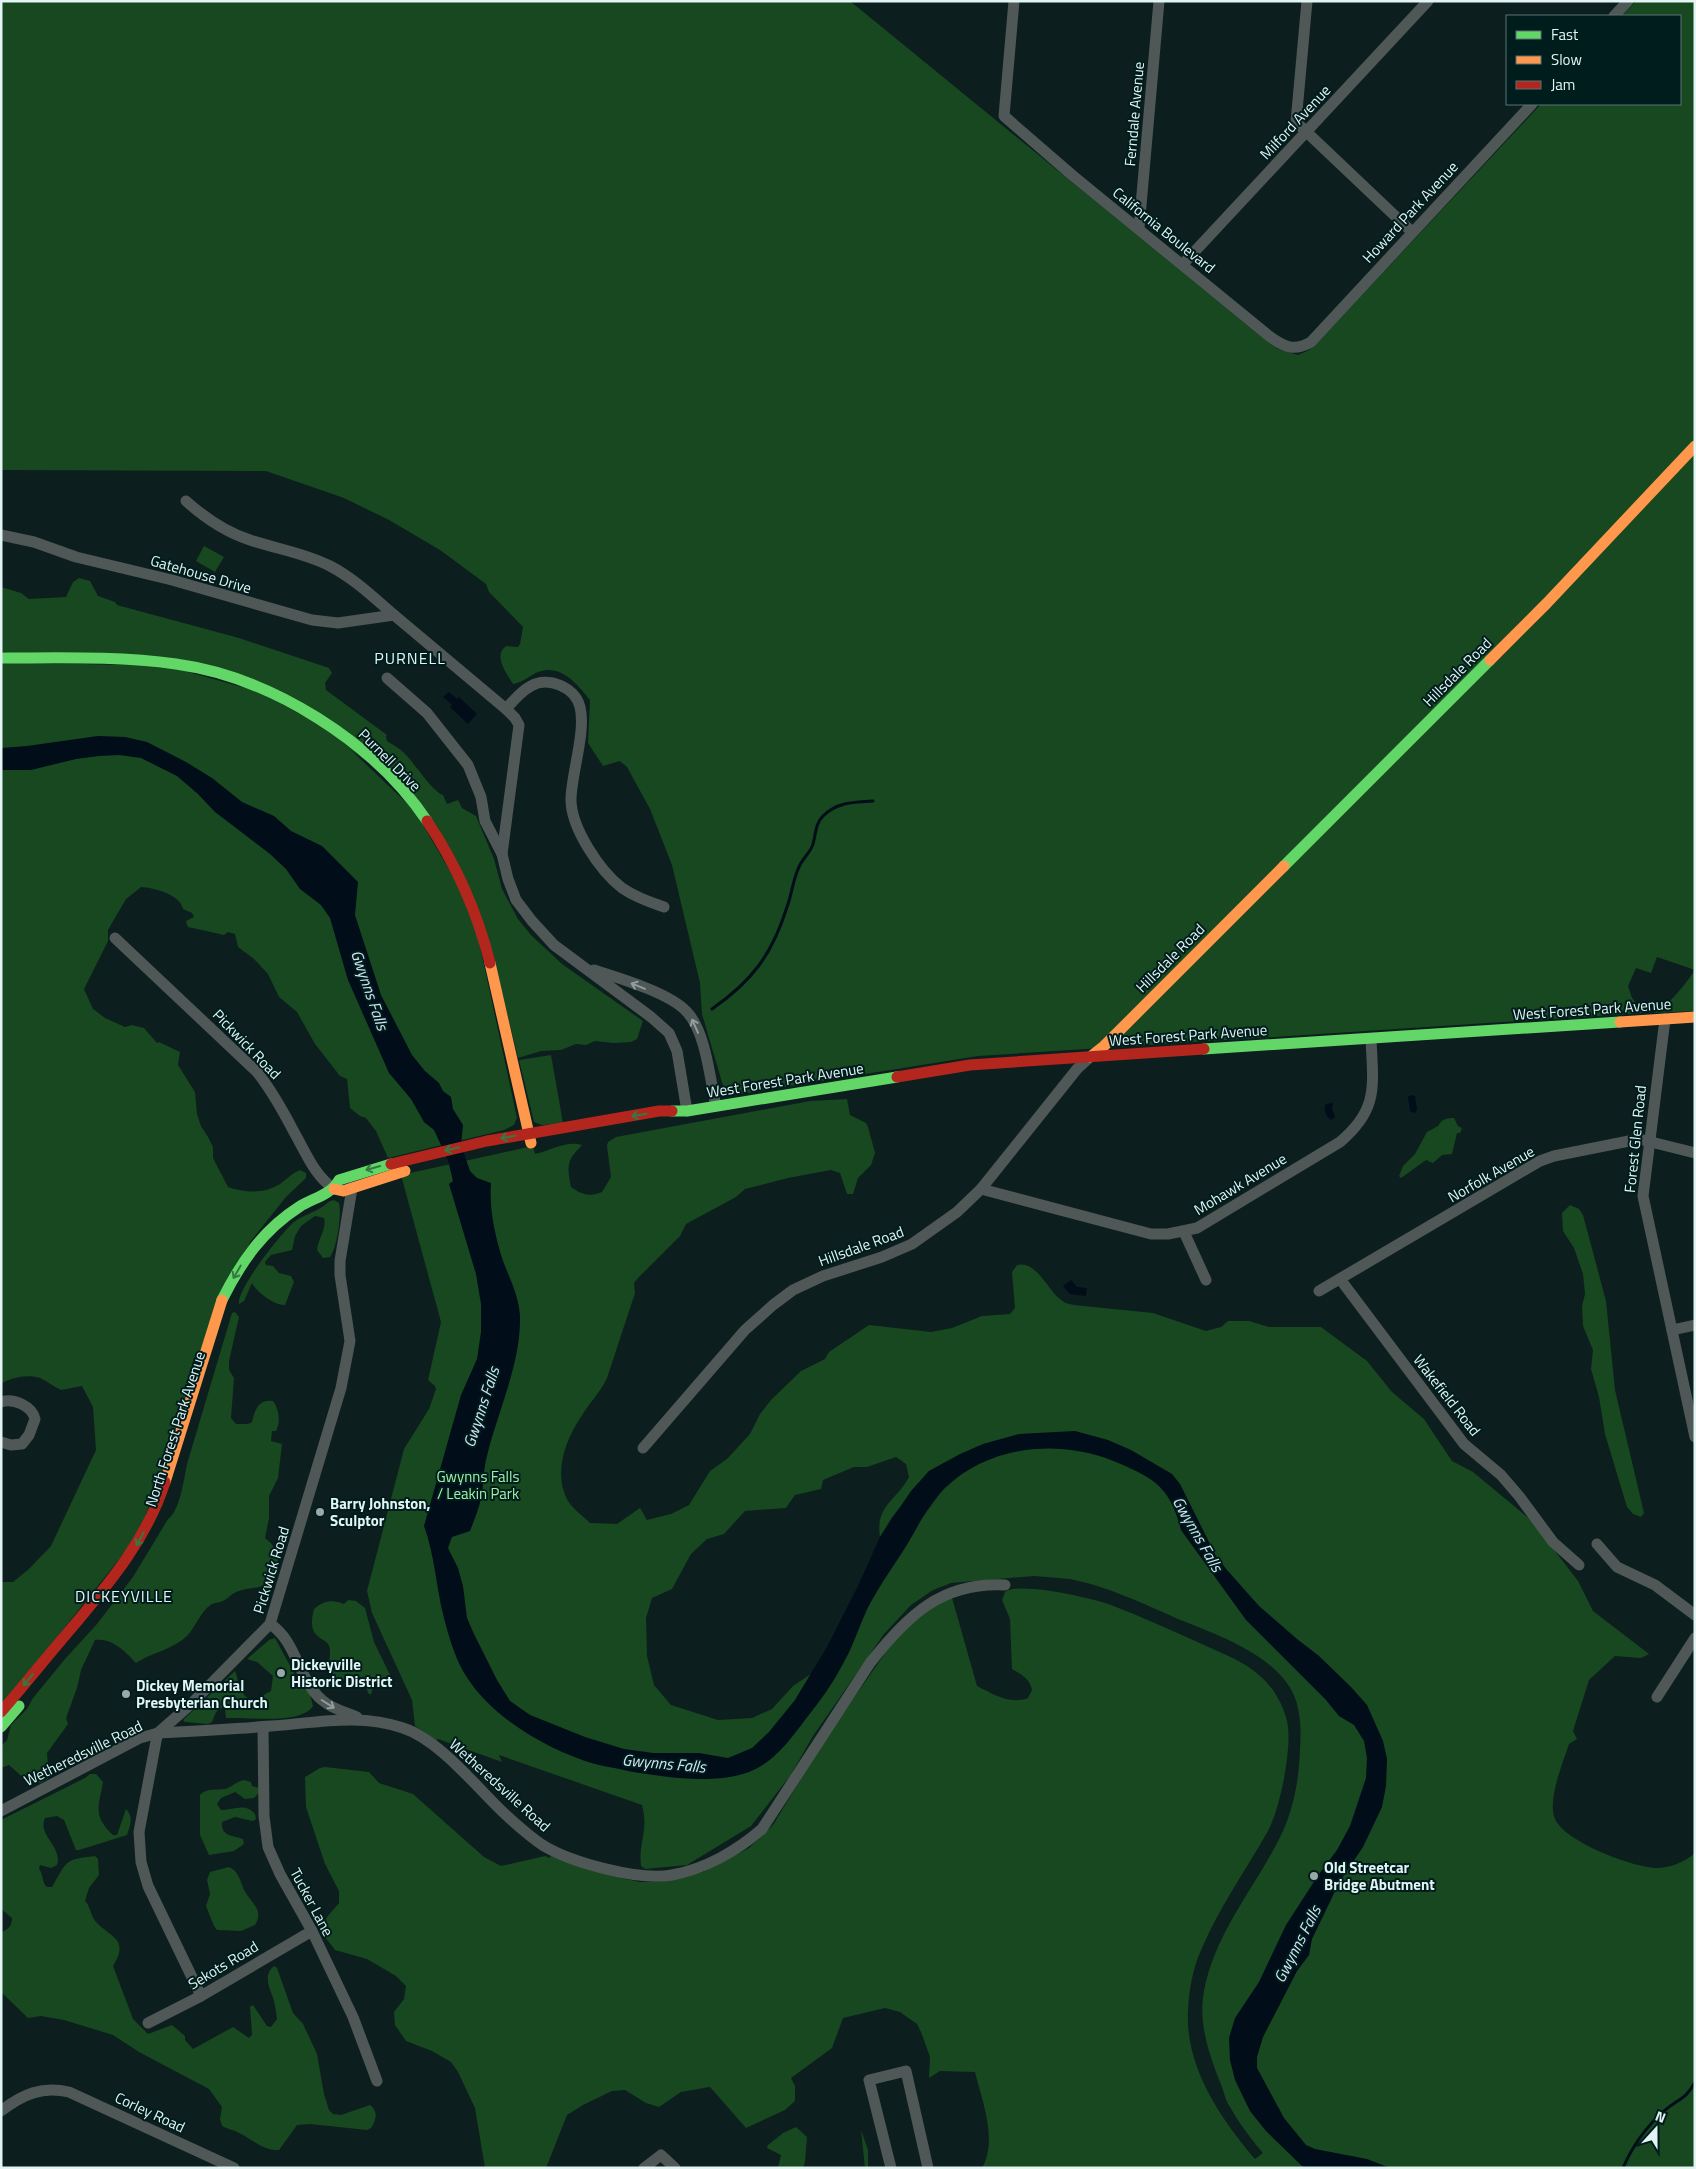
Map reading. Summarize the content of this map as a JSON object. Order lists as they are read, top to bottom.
{
  "streets": {
    "main road": [
      "Hillsdale Road",
      "Purnell Drive",
      "West Forest Park Avenue",
      "North Forest Park Avenue"
    ],
    "street": [
      "Ferndale Avenue",
      "Milford Avenue",
      "Howard Park Avenue",
      "California Boulevard",
      "Gatehouse Drive",
      "Pickwick Road",
      "Forest Glen Road",
      "Norfolk Avenue",
      "Mohawk Avenue",
      "Wakefield Road",
      "Wetheredsville Road",
      "Tucker Lane",
      "Sekots Road",
      "Corley Road"
    ]
  },
  "crossings": [
    ["Ferndale Avenue", "California Boulevard"],
    ["Milford Avenue", "California Boulevard"],
    ["Howard Park Avenue", "California Boulevard"],
    ["Hillsdale Road", "West Forest Park Avenue"],
    ["Hillsdale Road", "Mohawk Avenue"],
    ["Purnell Drive", "West Forest Park Avenue"],
    ["West Forest Park Avenue", "Forest Glen Road"],
    ["West Forest Park Avenue", "Mohawk Avenue"],
    ["West Forest Park Avenue", "North Forest Park Avenue"],
    ["Pickwick Road", "North Forest Park Avenue"],
    ["Pickwick Road", "Wetheredsville Road"],
    ["Forest Glen Road", "Norfolk Avenue"],
    ["Norfolk Avenue", "Wakefield Road"],
    ["Wetheredsville Road", "Tucker Lane"],
    ["Tucker Lane", "Sekots Road"]
  ],
  "districts": ["PURNELL", "DICKEYVILLE"],
  "water": ["Gwynns Falls"],
  "parks": ["Gwynns Falls / Leakin Park"],
  "places": [
    "Barry Johnston, Sculptor",
    "Dickeyville Historic District",
    "Dickey Memorial Presbyterian Church",
    "Old Streetcar Bridge Abutment"
  ],
  "legend": ["Fast", "Slow", "Jam"],
  "north": "top"
}
